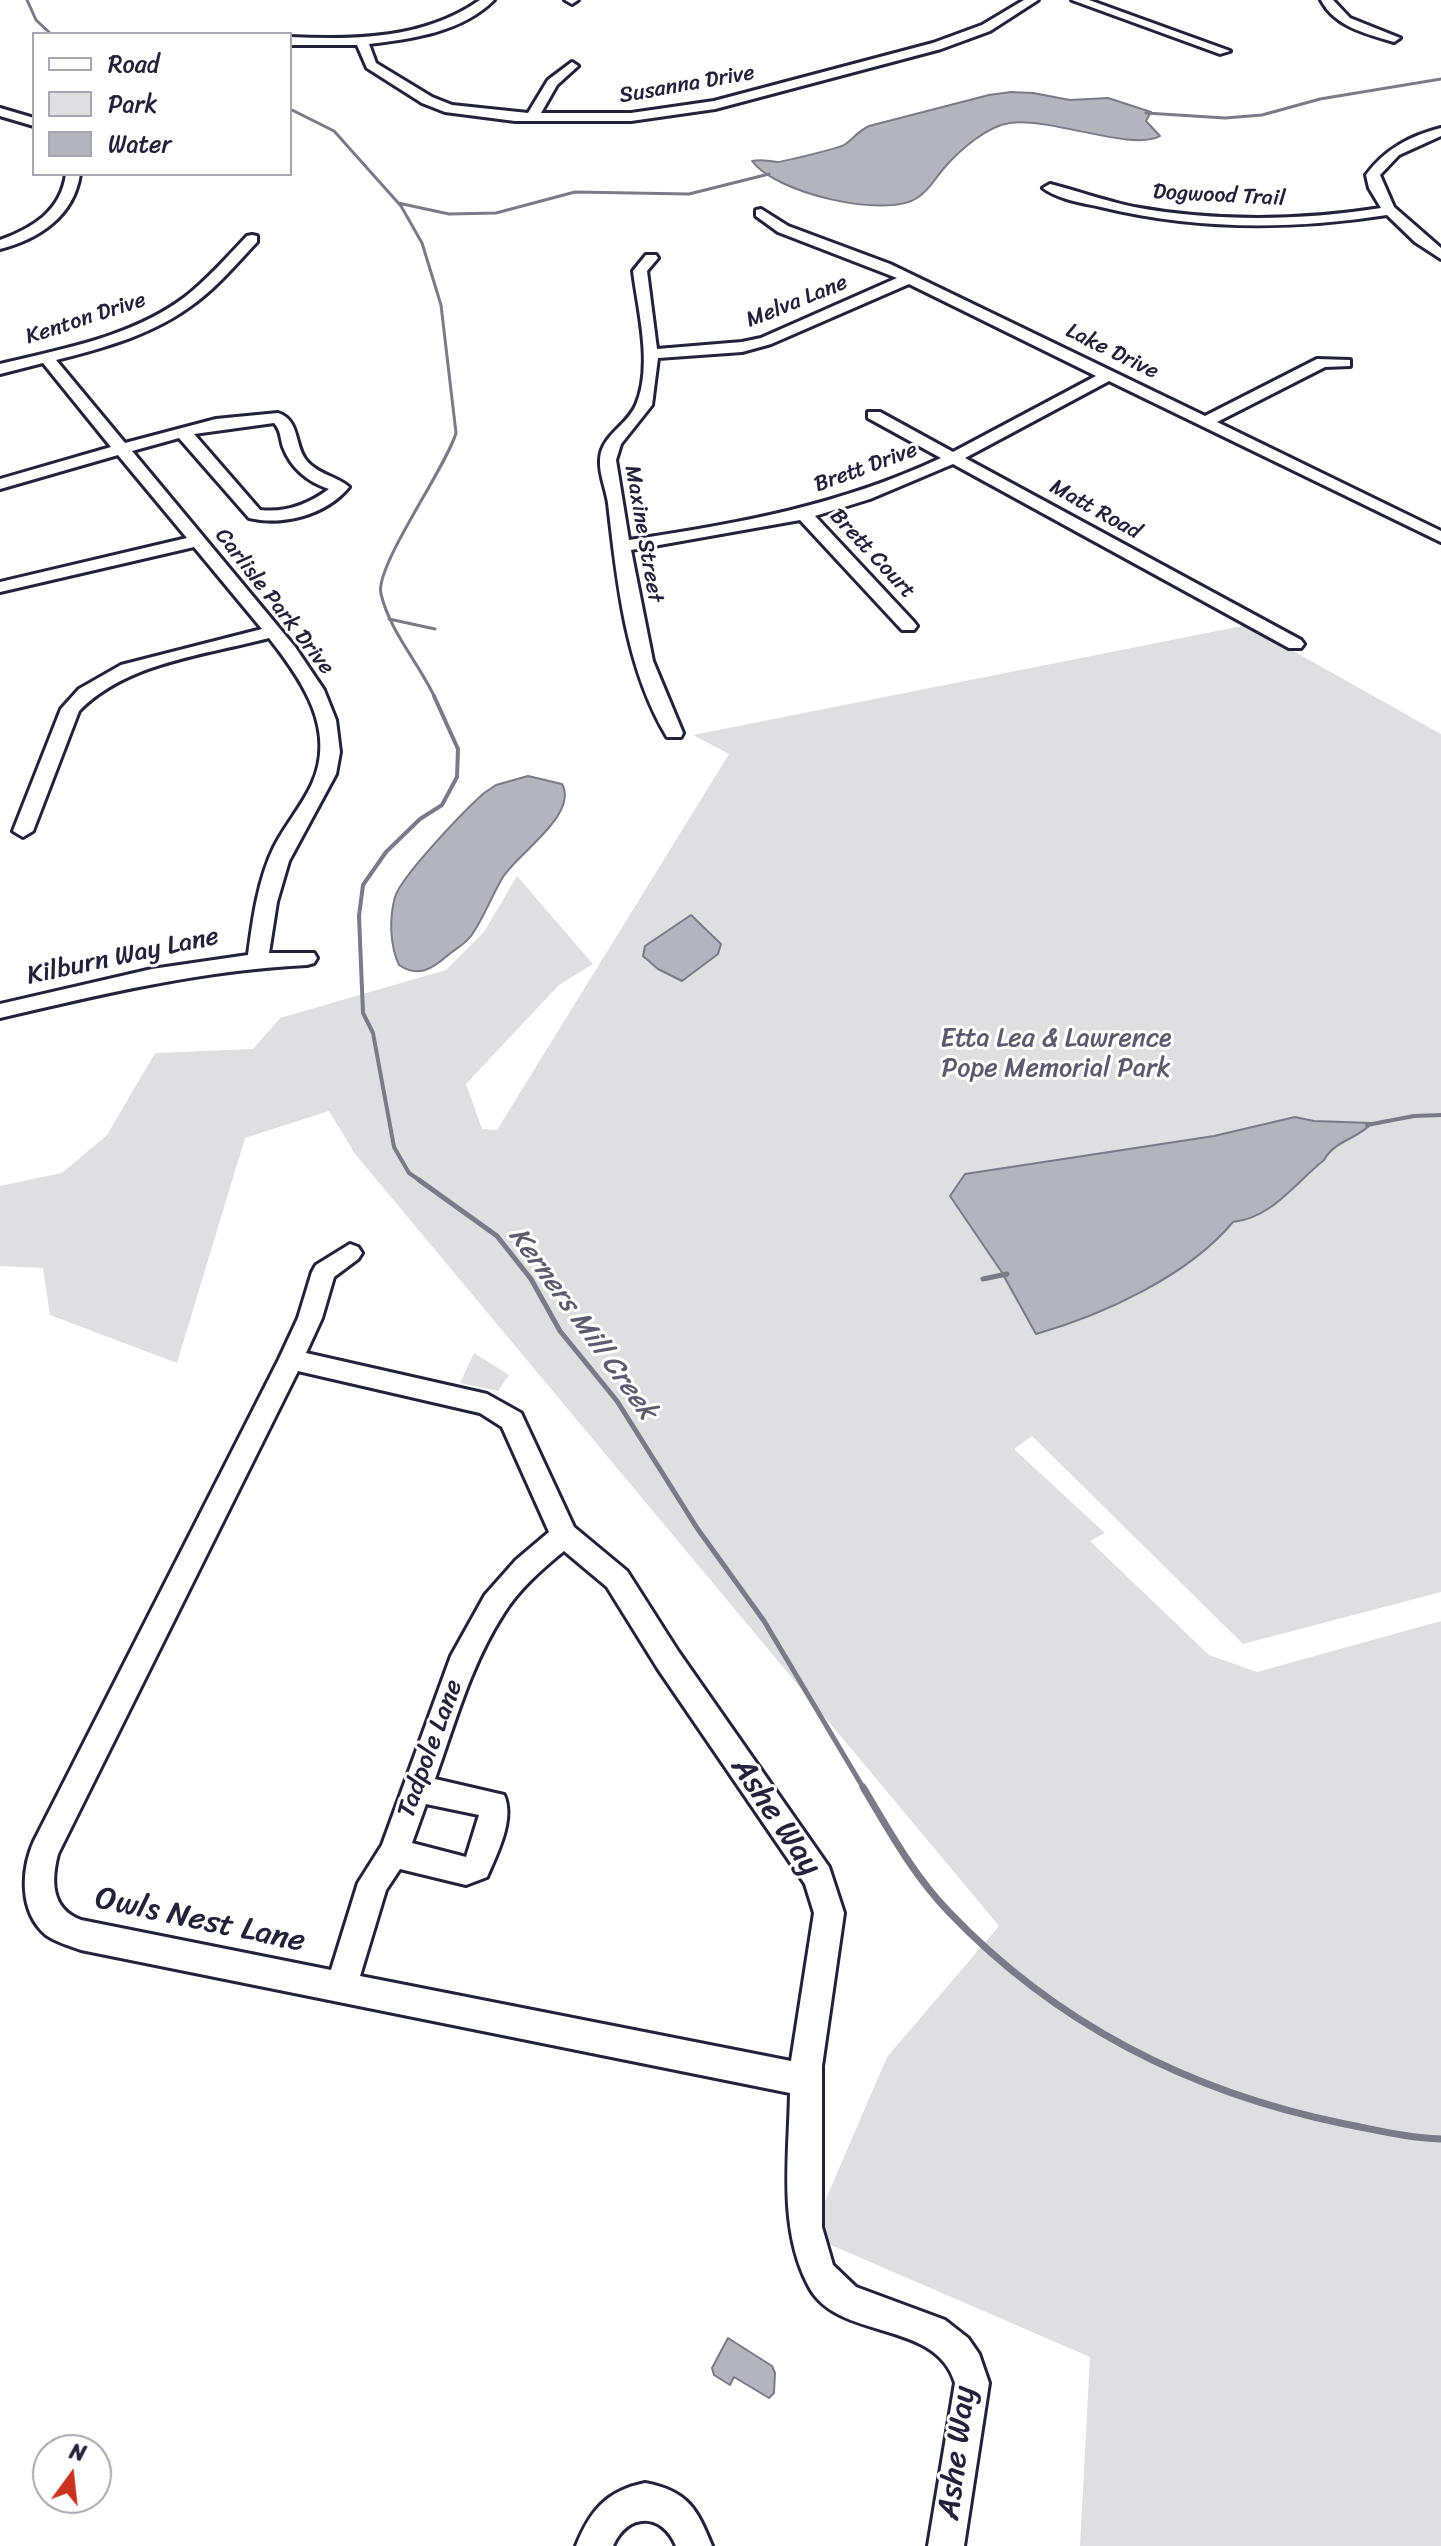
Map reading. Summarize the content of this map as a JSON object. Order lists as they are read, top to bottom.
{
  "streets": {
    "street": [
      "Susanna Drive",
      "Dogwood Trail",
      "Melva Lane",
      "Kenton Drive",
      "Lake Drive",
      "Brett Drive",
      "Matt Road",
      "Maxine Street",
      "Brett Court",
      "Carlisle Park Drive",
      "Kilburn Way Lane",
      "Tadpole Lane",
      "Ashe Way",
      "Owls Nest Lane"
    ]
  },
  "crossings": [
    ["Melva Lane", "Lake Drive"],
    ["Melva Lane", "Maxine Street"],
    ["Kenton Drive", "Carlisle Park Drive"],
    ["Lake Drive", "Brett Drive"],
    ["Brett Drive", "Matt Road"],
    ["Brett Drive", "Maxine Street"],
    ["Brett Drive", "Brett Court"],
    ["Carlisle Park Drive", "Kilburn Way Lane"],
    ["Tadpole Lane", "Ashe Way"],
    ["Tadpole Lane", "Owls Nest Lane"],
    ["Ashe Way", "Owls Nest Lane"]
  ],
  "water": ["Kerners Mill Creek"],
  "parks": ["Etta Lea & Lawrence Pope Memorial Park"],
  "legend": ["Road", "Park", "Water"],
  "north": "top"
}
